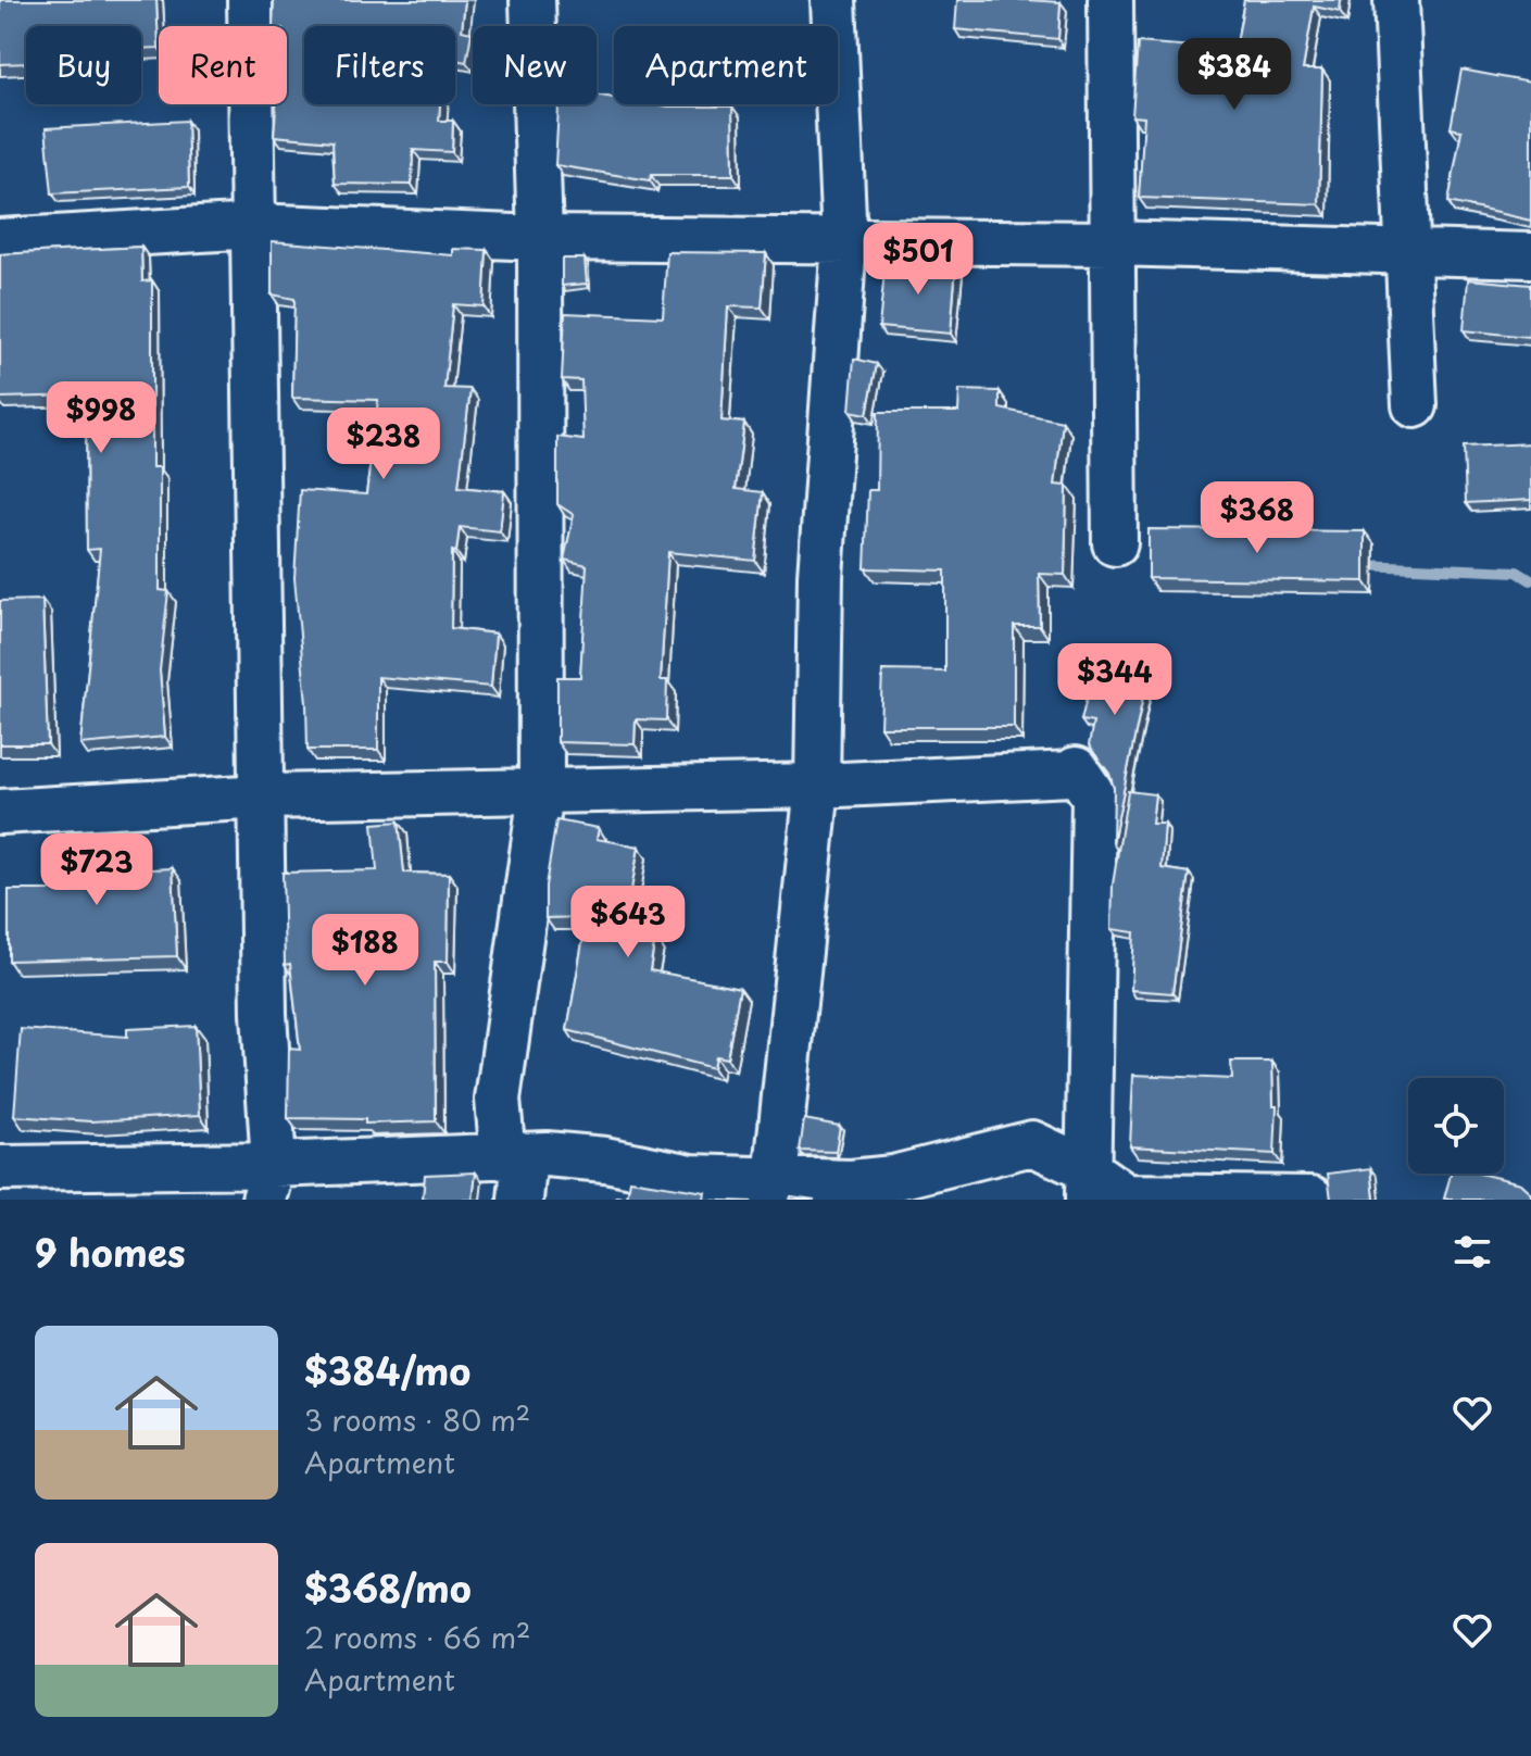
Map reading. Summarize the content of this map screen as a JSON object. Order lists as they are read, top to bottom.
{
  "page": {
    "chip": [
      "Buy",
      "Rent",
      "Filters",
      "New",
      "Apartment"
    ],
    "price": [
      "$384",
      "$501",
      "$998",
      "$238",
      "$368",
      "$344",
      "$723",
      "$643",
      "$188"
    ],
    "heading": "9 homes",
    "list": [
      {
        "name": "$384/mo",
        "note": "3 rooms · 80 m² · Apartment"
      },
      {
        "name": "$368/mo",
        "note": "2 rooms · 66 m² · Apartment"
      }
    ]
  }
}
